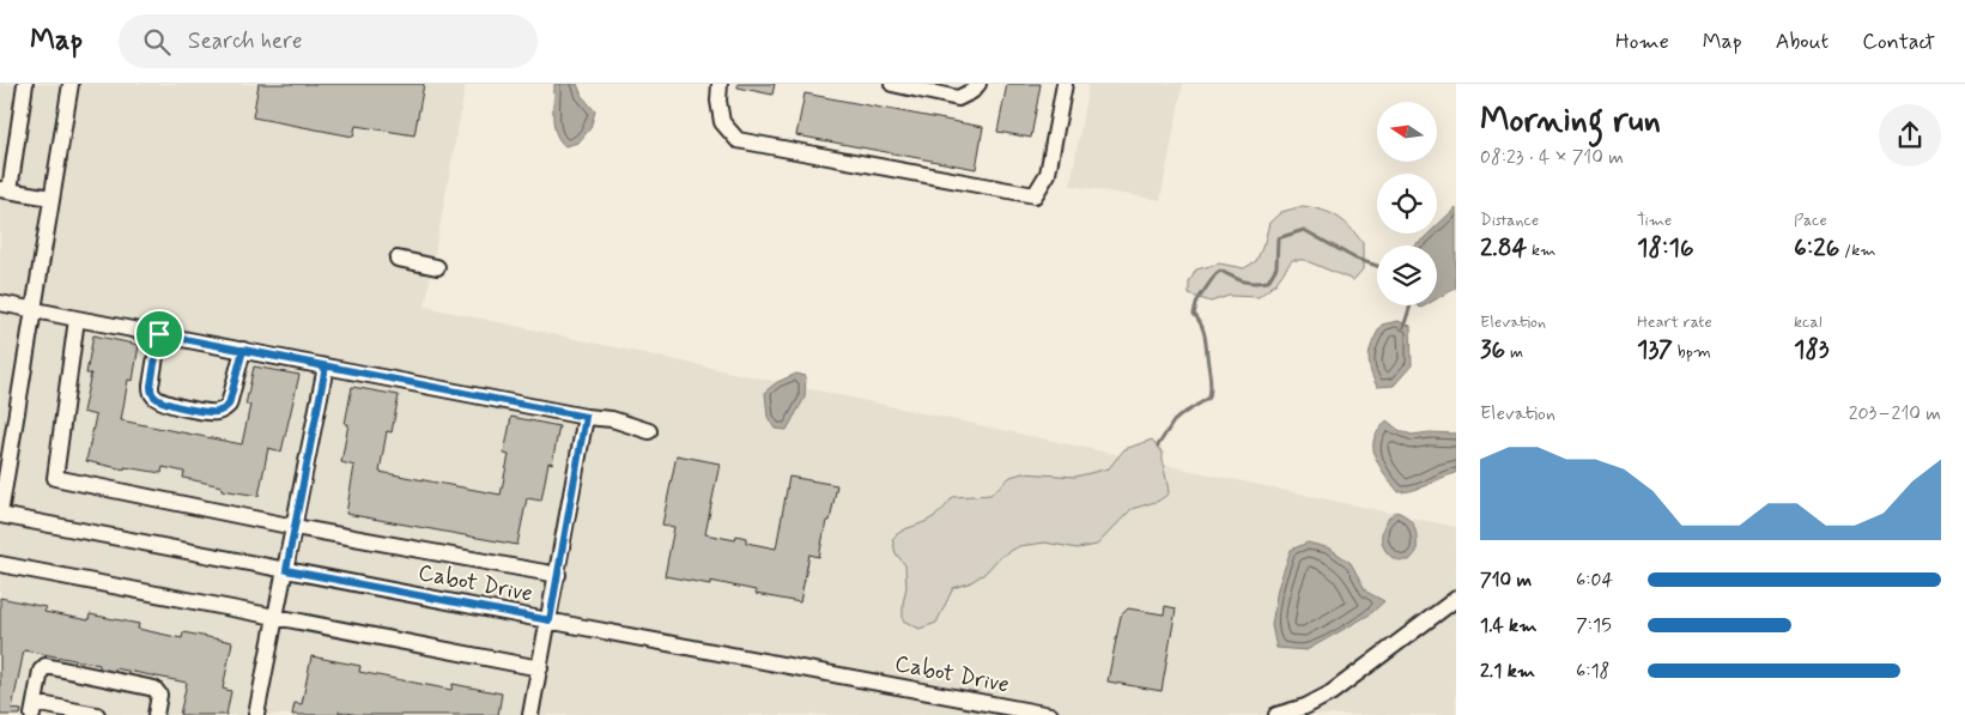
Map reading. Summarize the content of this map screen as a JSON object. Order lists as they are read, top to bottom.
{
  "streets": {
    "street": ["Cabot Drive"]
  },
  "north": "left",
  "page": {
    "header": "Map",
    "search": "Search here",
    "nav": [
      "Home",
      "Map",
      "About",
      "Contact"
    ],
    "heading": ["Morning run", "08:23 · 4 × 710 m"],
    "stats": [
      ["Distance", "2.84 km"],
      ["Time", "18:16"],
      ["Pace", "6:26 /km"],
      ["Elevation", "36 m"],
      ["Heart rate", "137 bpm"],
      ["kcal", "183"]
    ],
    "chart": ["Elevation", "203–210 m"],
    "list": [
      {
        "name": "710 m",
        "note": "6:04"
      },
      {
        "name": "1.4 km",
        "note": "7:15"
      },
      {
        "name": "2.1 km",
        "note": "6:18"
      }
    ]
  }
}
